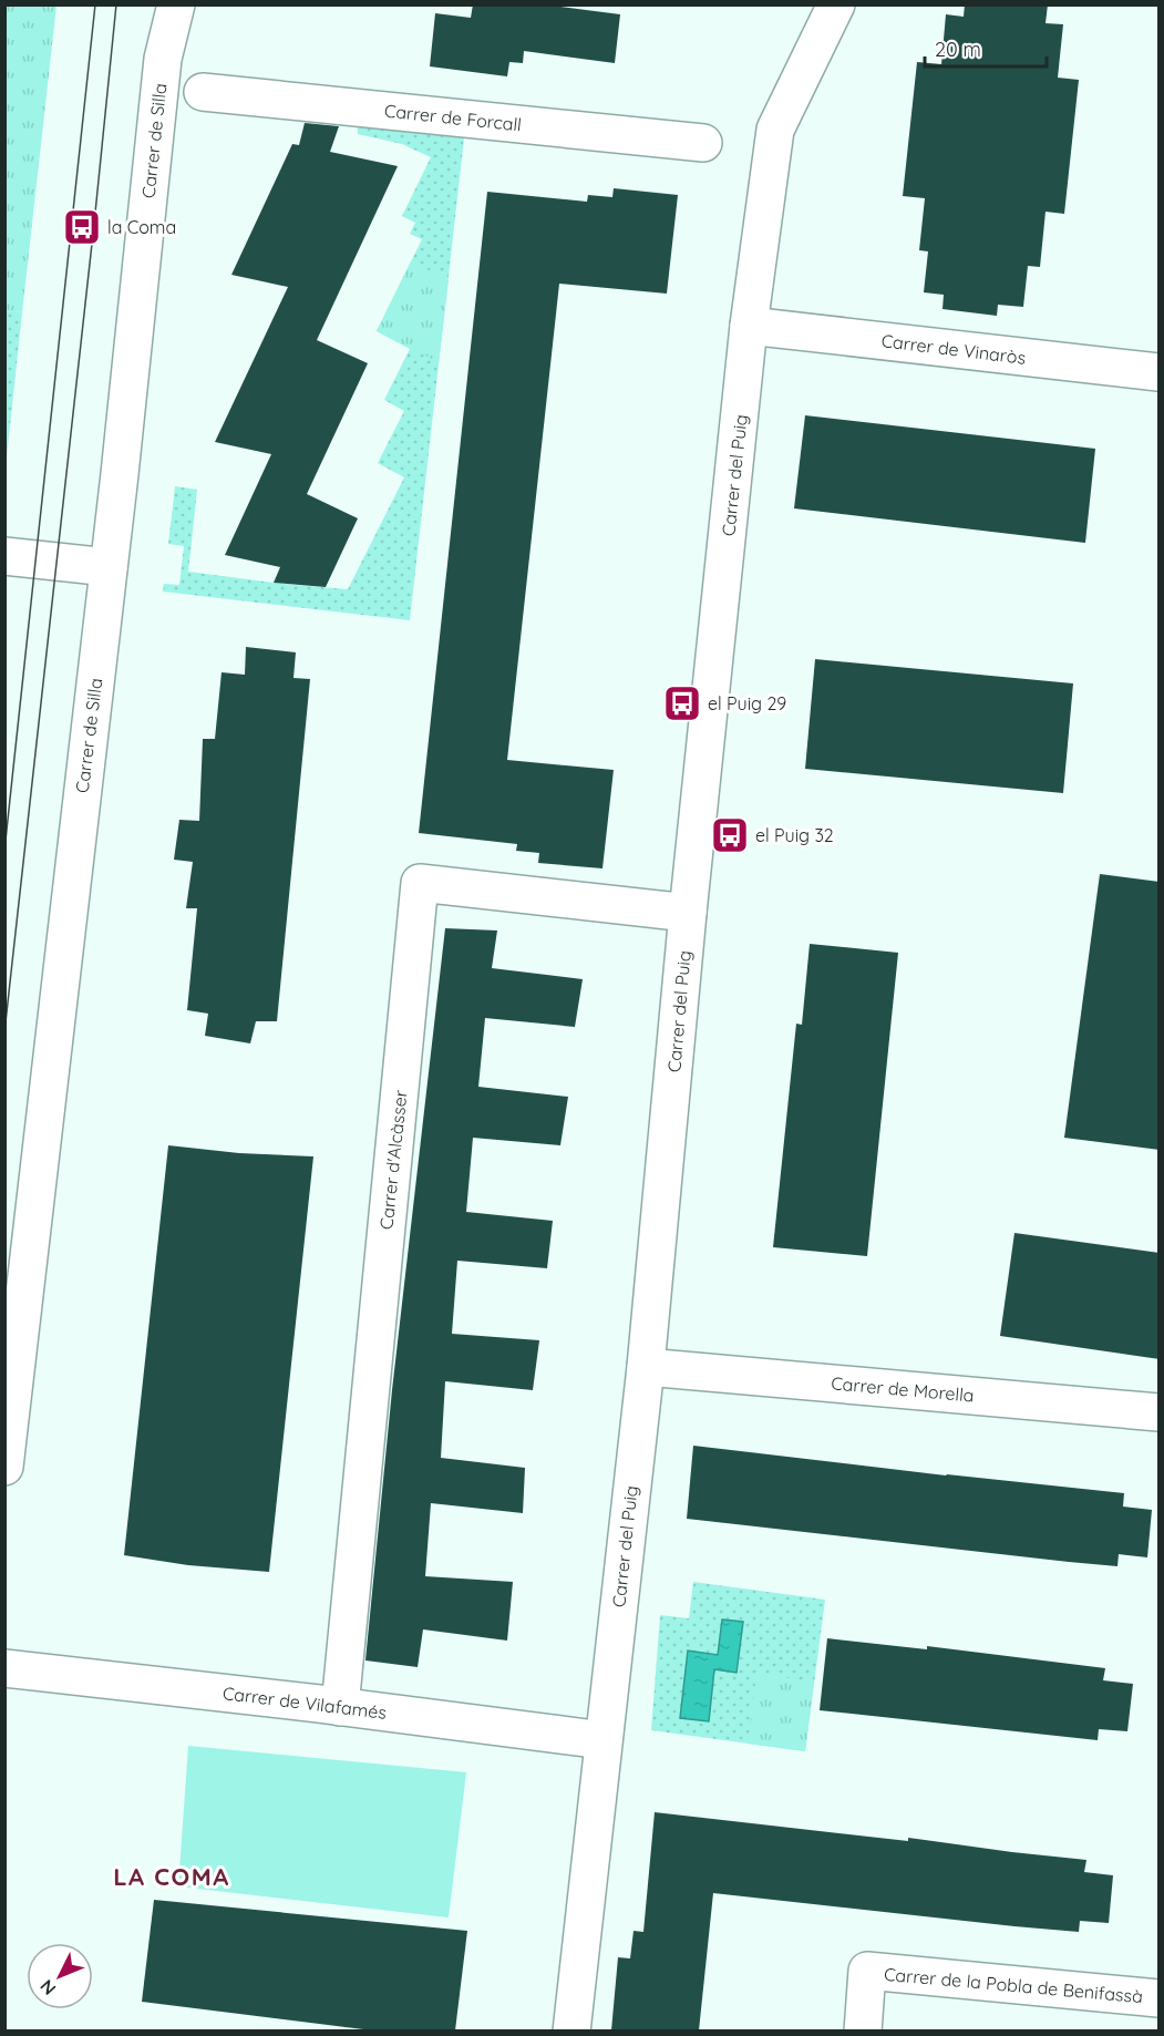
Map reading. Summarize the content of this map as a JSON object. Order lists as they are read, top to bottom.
{
  "streets": {
    "street": [
      "Carrer de Forcall",
      "Carrer de Silla",
      "Carrer de Vinaròs",
      "Carrer del Puig",
      "Carrer d'Alcàsser",
      "Carrer de Morella",
      "Carrer de Vilafamés",
      "Carrer de la Pobla de Benifassà"
    ]
  },
  "crossings": [
    ["Carrer de Vinaròs", "Carrer del Puig"],
    ["Carrer del Puig", "Carrer d'Alcàsser"],
    ["Carrer del Puig", "Carrer de Morella"],
    ["Carrer del Puig", "Carrer de Vilafamés"],
    ["Carrer d'Alcàsser", "Carrer de Vilafamés"]
  ],
  "districts": ["LA COMA"],
  "places": {
    "bus stop": ["la Coma", "el Puig 29", "el Puig 32"]
  },
  "scale_bar": "20 m",
  "north": "bottom left"
}
